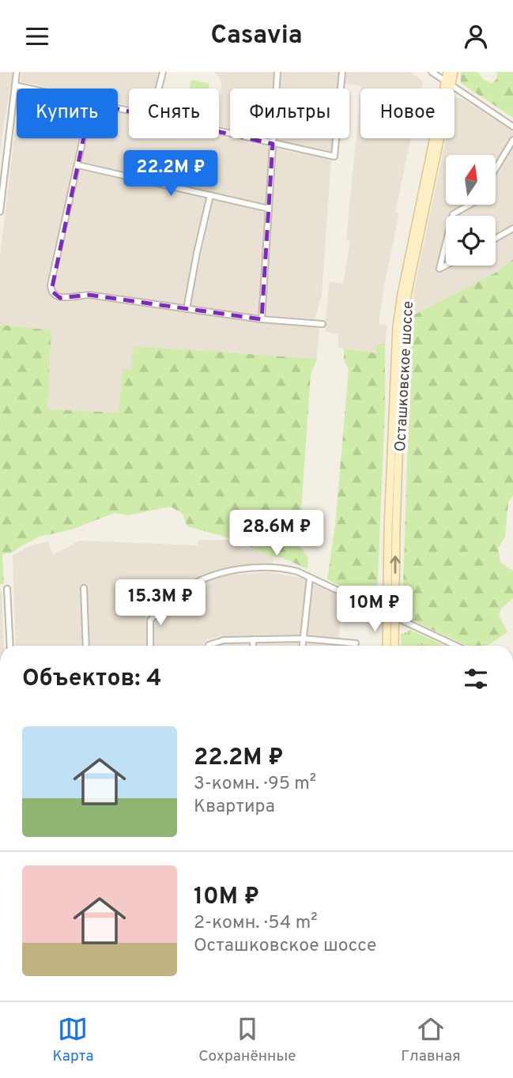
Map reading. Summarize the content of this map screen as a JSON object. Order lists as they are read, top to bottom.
{
  "streets": {
    "main road": ["Осташковское шоссе"]
  },
  "north": "top",
  "page": {
    "header": "Casavia",
    "chip": [
      "Купить",
      "Снять",
      "Фильтры",
      "Новое"
    ],
    "price": [
      "22.2M ₽",
      "28.6M ₽",
      "15.3M ₽",
      "10M ₽"
    ],
    "heading": "Объектов: 4",
    "list": [
      {
        "name": "22.2M ₽",
        "note": "3-комн. · 95 m² · Квартира"
      },
      {
        "name": "10M ₽",
        "note": "2-комн. · 54 m² · Осташковское шоссе"
      }
    ],
    "tabs": ["Карта", "Сохранённые", "Главная"]
  }
}
